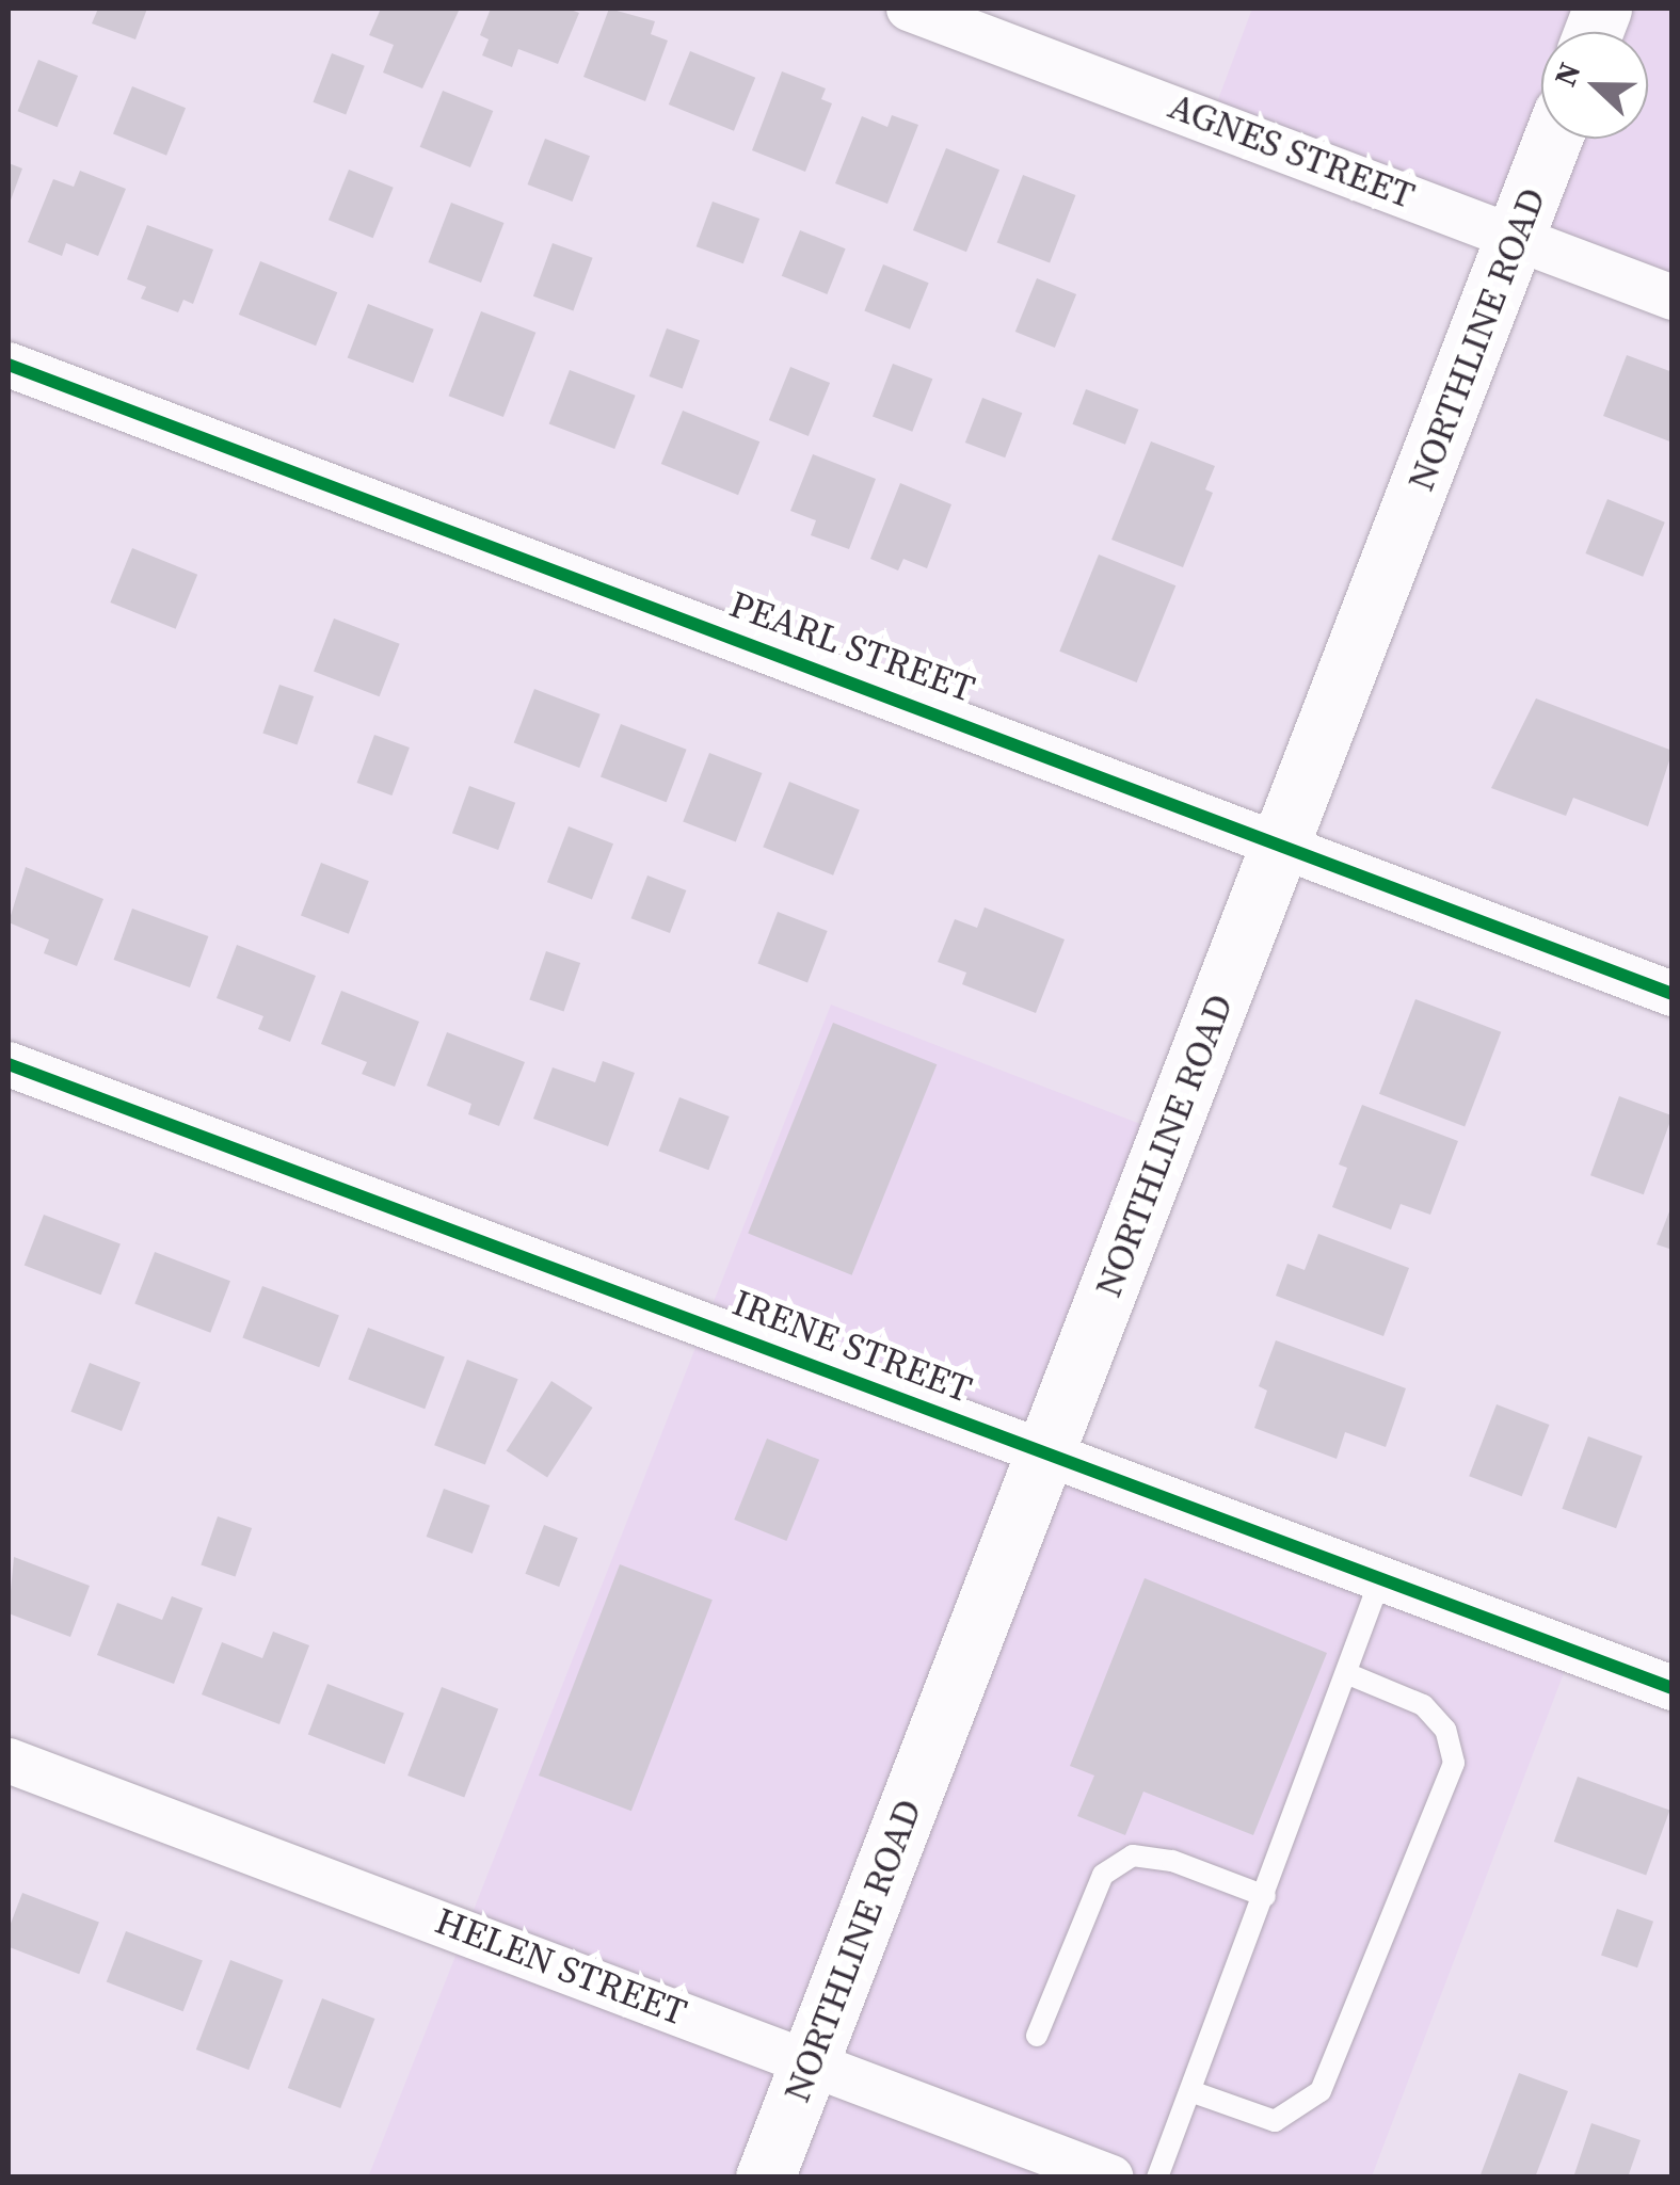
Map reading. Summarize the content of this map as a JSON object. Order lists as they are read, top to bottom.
{
  "streets": {
    "main road": ["NORTHLINE ROAD"],
    "street": [
      "AGNES STREET",
      "PEARL STREET",
      "IRENE STREET",
      "HELEN STREET"
    ]
  },
  "crossings": [
    ["AGNES STREET", "NORTHLINE ROAD"],
    ["NORTHLINE ROAD", "PEARL STREET"],
    ["NORTHLINE ROAD", "IRENE STREET"],
    ["NORTHLINE ROAD", "HELEN STREET"]
  ],
  "north": "left"
}
